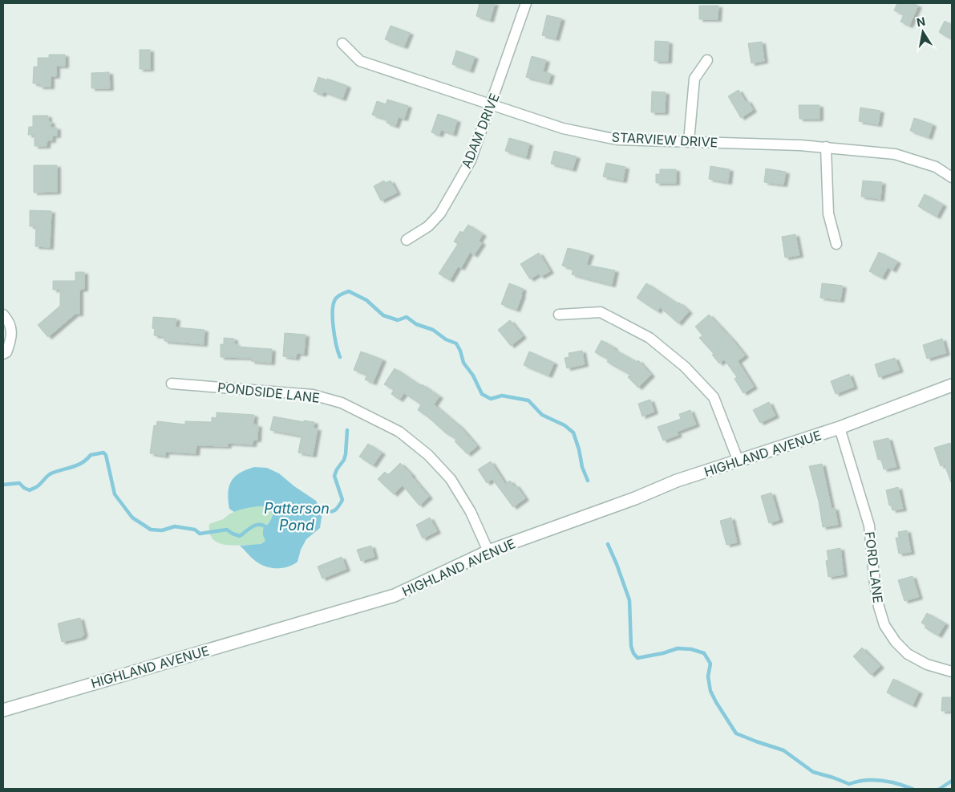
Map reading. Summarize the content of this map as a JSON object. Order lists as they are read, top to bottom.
{
  "streets": {
    "street": [
      "ADAM DRIVE",
      "STARVIEW DRIVE",
      "PONDSIDE LANE",
      "HIGHLAND AVENUE",
      "FORD LANE"
    ]
  },
  "crossings": [
    ["ADAM DRIVE", "STARVIEW DRIVE"],
    ["PONDSIDE LANE", "HIGHLAND AVENUE"],
    ["HIGHLAND AVENUE", "FORD LANE"]
  ],
  "water": ["Patterson Pond"],
  "north": "top"
}
